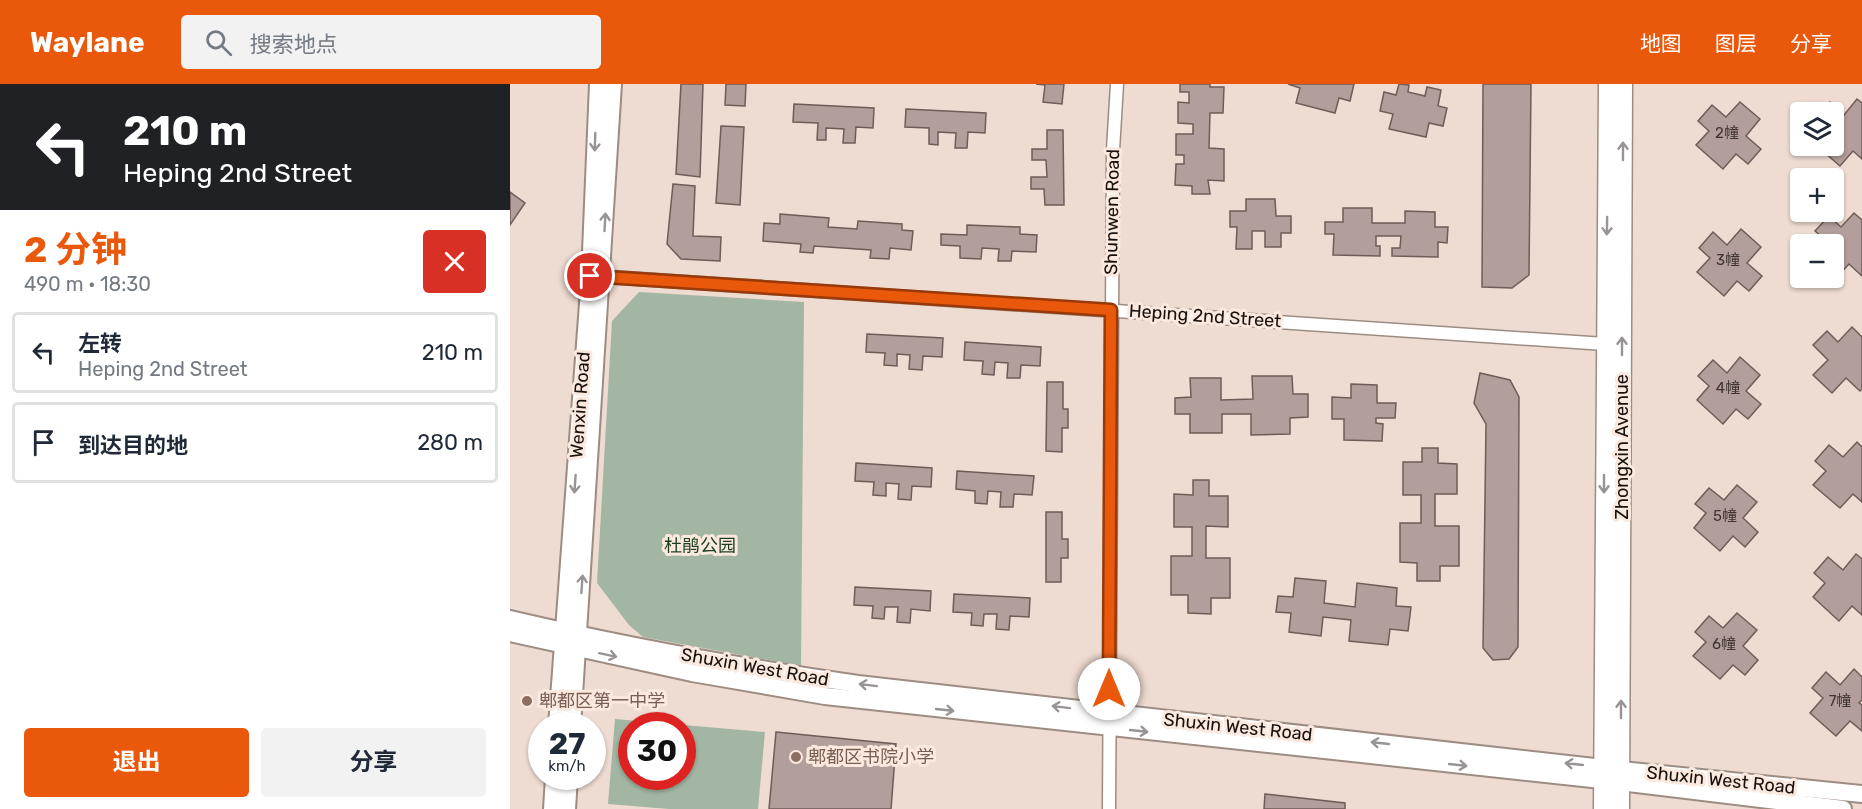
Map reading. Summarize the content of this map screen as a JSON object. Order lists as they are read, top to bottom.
{
  "streets": {
    "main road": ["Zhongxin Avenue"],
    "street": [
      "Shunwen Road",
      "Heping 2nd Street",
      "Wenxin Road",
      "Shuxin West Road"
    ]
  },
  "crossings": [
    ["Shunwen Road", "Heping 2nd Street"],
    ["Shunwen Road", "Shuxin West Road"],
    ["Heping 2nd Street", "Wenxin Road"],
    ["Heping 2nd Street", "Zhongxin Avenue"],
    ["Wenxin Road", "Shuxin West Road"],
    ["Zhongxin Avenue", "Shuxin West Road"]
  ],
  "parks": ["杜鹃公园"],
  "places": ["郫都区第一中学", "郫都区书院小学"],
  "house_numbers": [
    "2幢",
    "3幢",
    "4幢",
    "5幢",
    "6幢",
    "7幢"
  ],
  "page": {
    "header": "Waylane",
    "search": "搜索地点",
    "nav": ["地图", "图层", "分享"],
    "turn": ["210 m", "Heping 2nd Street"],
    "map_buttons": ["+", "−"],
    "heading": ["2 分钟", "490 m · 18:30"],
    "list": [
      {
        "name": "左转",
        "note": "Heping 2nd Street",
        "value": "210 m"
      },
      {
        "name": "到达目的地",
        "value": "280 m"
      }
    ],
    "speed": "27 km/h",
    "limit": "30",
    "buttons": ["退出", "分享"]
  }
}
